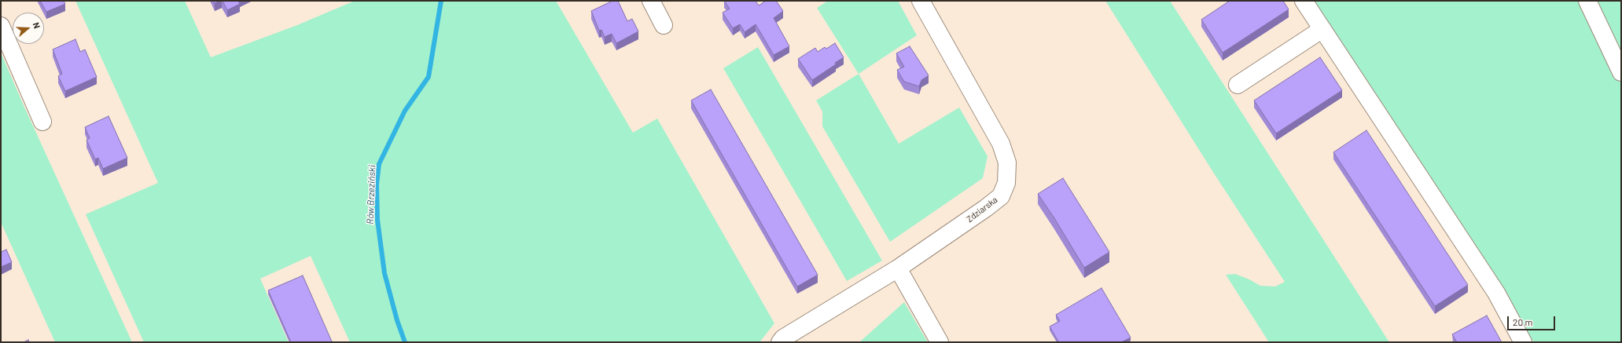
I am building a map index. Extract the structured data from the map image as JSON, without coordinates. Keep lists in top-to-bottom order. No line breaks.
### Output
{"streets":{"street":["Zdziarska"]},"water":["Rów Brzeziński"],"scale_bar":"20 m","north":"right"}
